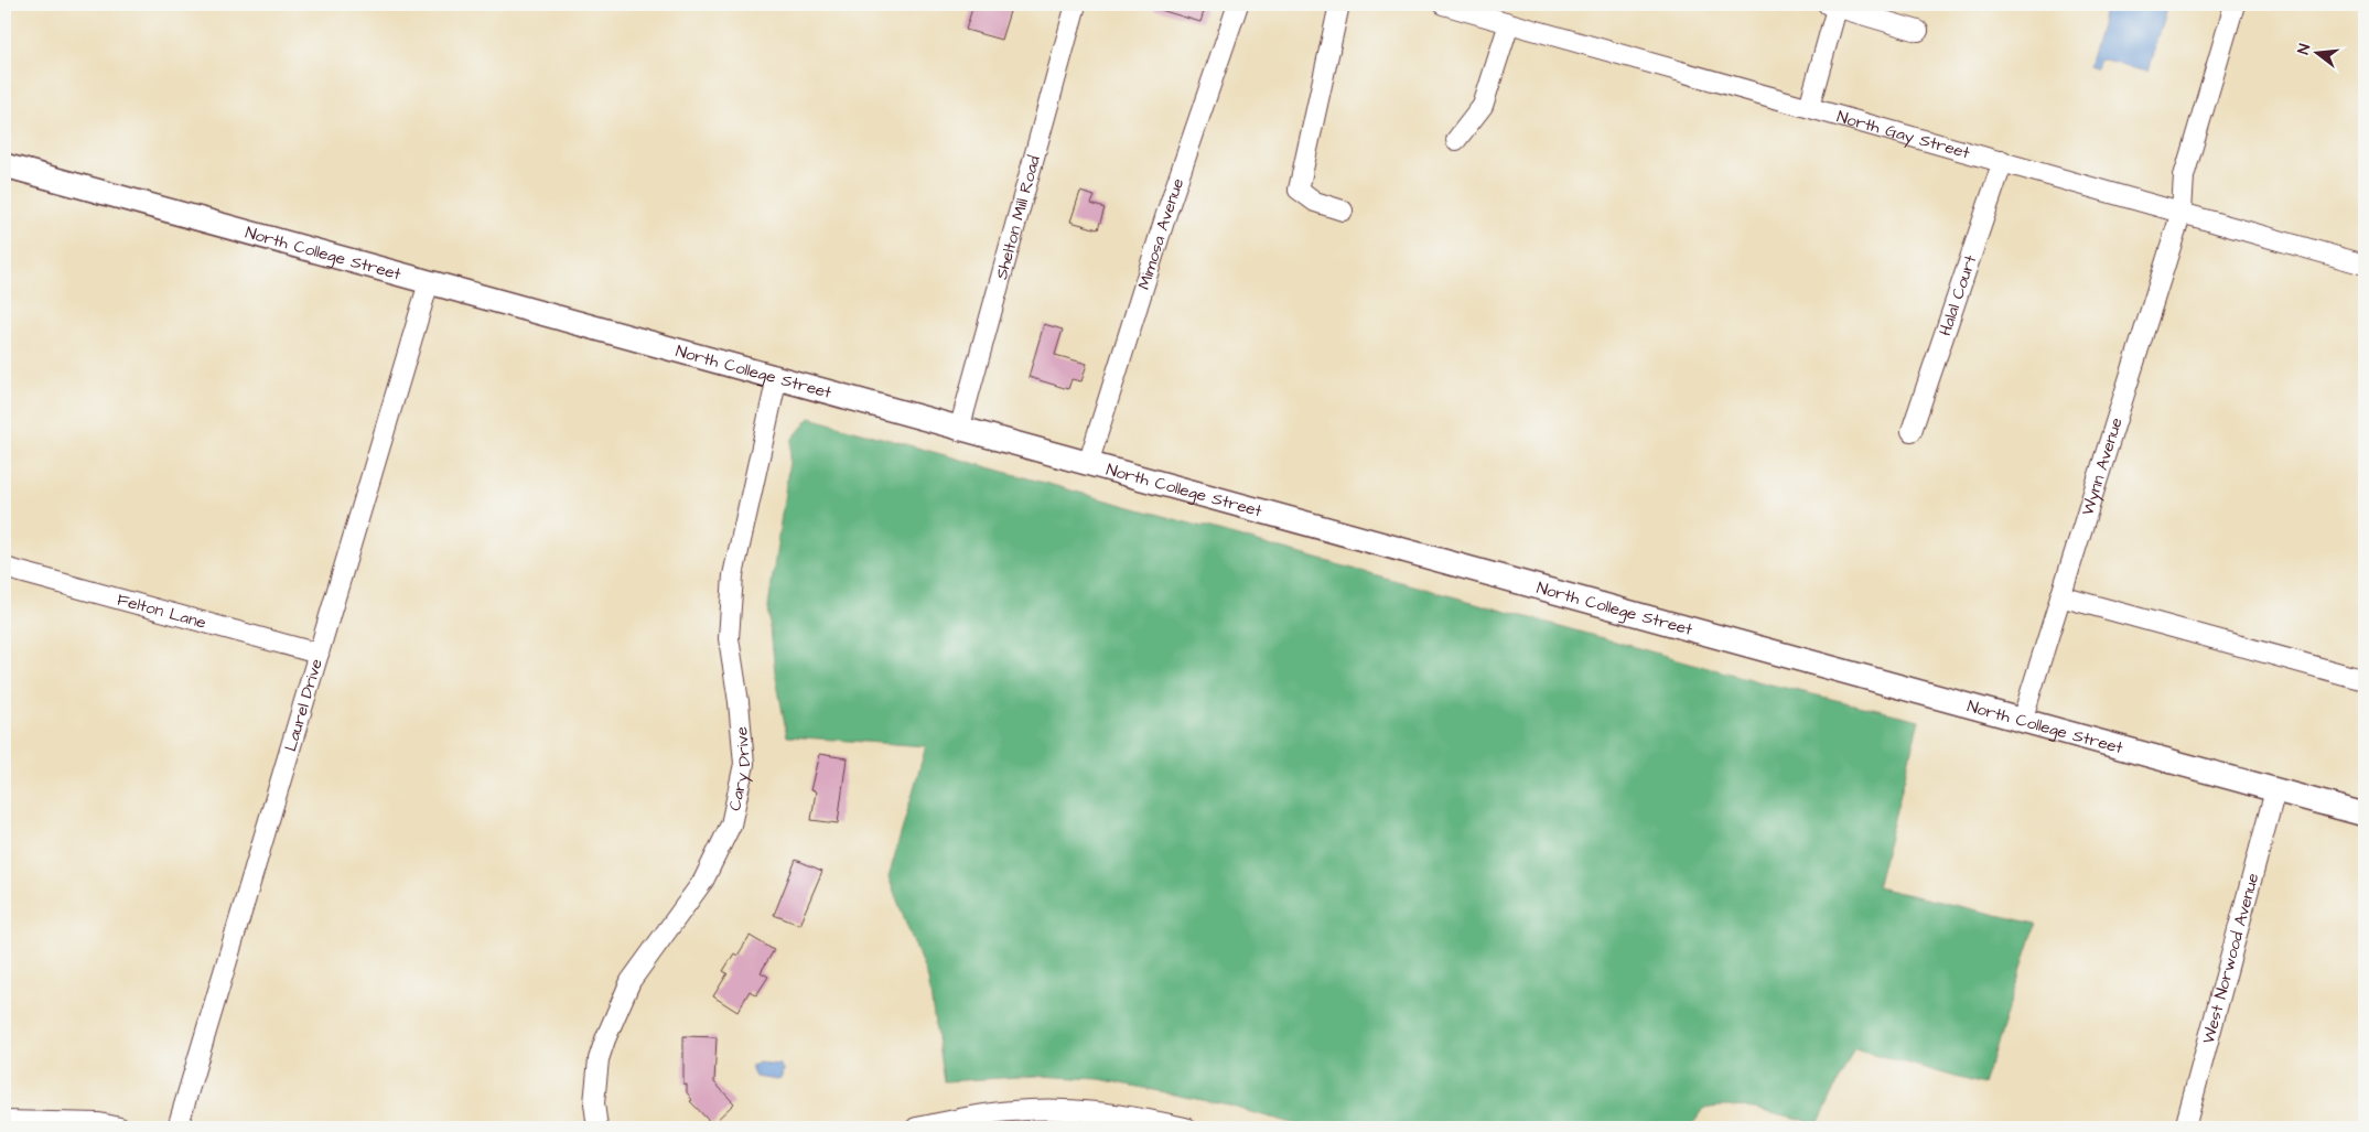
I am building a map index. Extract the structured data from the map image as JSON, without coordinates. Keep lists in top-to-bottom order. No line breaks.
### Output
{"streets":{"main road":["North College Street"],"street":["North Gay Street","Shelton Mill Road","Mimosa Avenue","Halal Court","Wynn Avenue","Felton Lane","Laurel Drive","Cary Drive","West Norwood Avenue"]},"crossings":[["North Gay Street","Halal Court"],["North Gay Street","Wynn Avenue"],["Shelton Mill Road","North College Street"],["Mimosa Avenue","North College Street"],["North College Street","Wynn Avenue"],["North College Street","Laurel Drive"],["North College Street","Cary Drive"],["North College Street","West Norwood Avenue"],["Felton Lane","Laurel Drive"]],"north":"left"}
